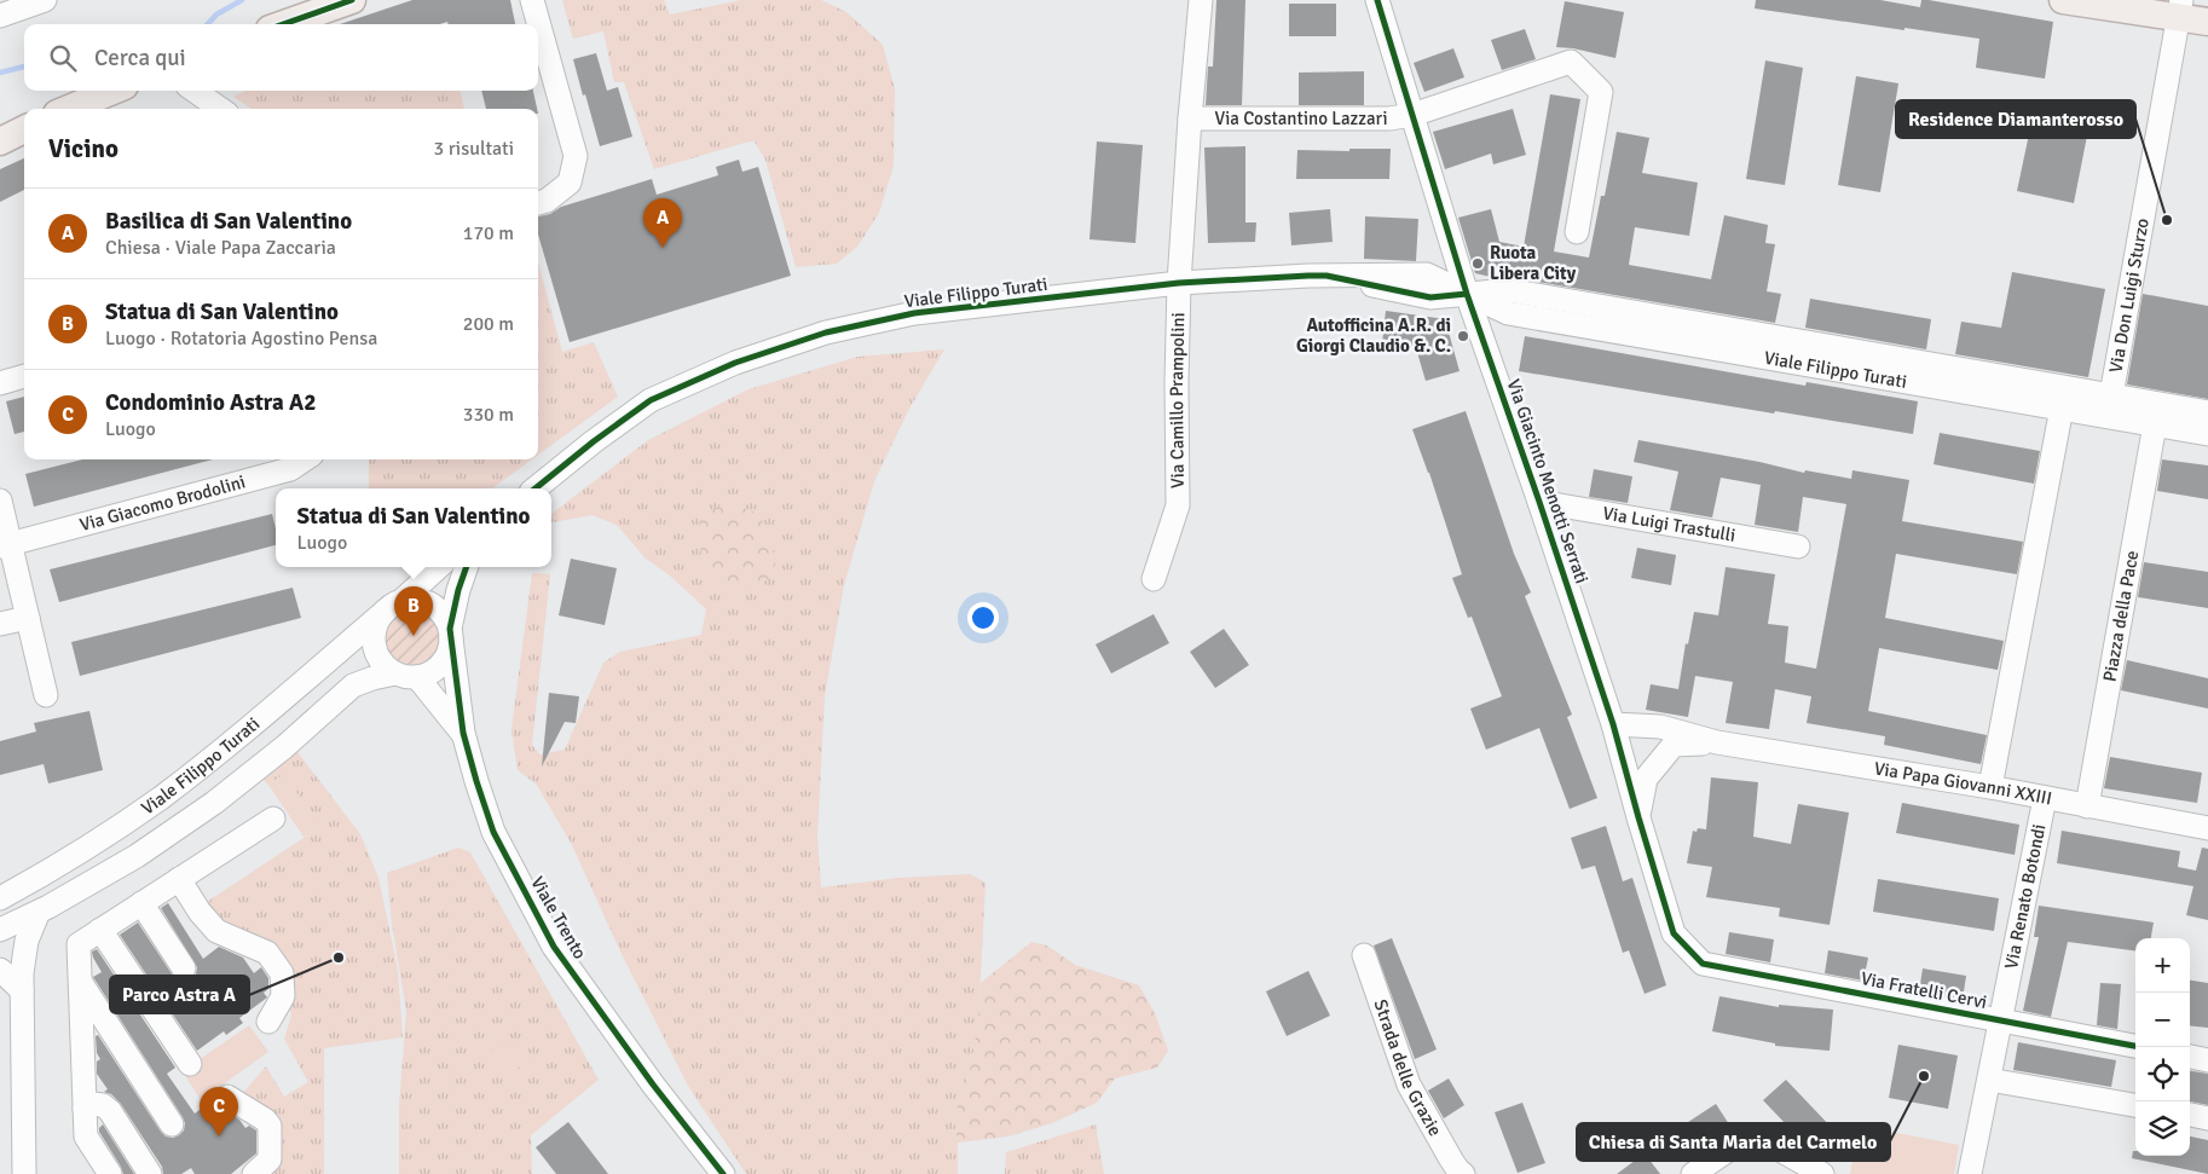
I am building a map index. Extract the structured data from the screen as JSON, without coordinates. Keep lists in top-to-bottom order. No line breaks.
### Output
{"streets":{"street":["Via Costantino Lazzari","Viale Filippo Turati","Via Don Luigi Sturzo","Via Camillo Prampolini","Via Giacinto Menotti Serrati","Via Giacomo Brodolini","Via Luigi Trastulli","Piazza della Pace","Via Papa Giovanni XXIII","Via Renato Botondi","Viale Trento","Via Fratelli Cervi","Strada delle Grazie"]},"crossings":[["Via Costantino Lazzari","Via Camillo Prampolini"],["Via Costantino Lazzari","Via Giacinto Menotti Serrati"],["Viale Filippo Turati","Via Don Luigi Sturzo"],["Viale Filippo Turati","Via Camillo Prampolini"],["Viale Filippo Turati","Via Giacinto Menotti Serrati"],["Viale Filippo Turati","Piazza della Pace"],["Viale Filippo Turati","Viale Trento"],["Via Giacinto Menotti Serrati","Via Luigi Trastulli"],["Via Giacinto Menotti Serrati","Via Papa Giovanni XXIII"],["Via Giacinto Menotti Serrati","Via Fratelli Cervi"],["Piazza della Pace","Via Papa Giovanni XXIII"],["Via Papa Giovanni XXIII","Via Renato Botondi"],["Via Renato Botondi","Via Fratelli Cervi"]],"places":["Residence Diamanterosso","Ruota Libera City","Autofficina A.R. di Giorgi Claudio &. C.","Parco Astra A","Chiesa di Santa Maria del Carmelo"],"page":{"search":"Cerca qui","heading":["Vicino","3 risultati"],"list":[{"mark":"A","name":"Basilica di San Valentino","note":"Chiesa · Viale Papa Zaccaria","value":"170 m"},{"mark":"B","name":"Statua di San Valentino","note":"Luogo · Rotatoria Agostino Pensa","value":"200 m"},{"mark":"C","name":"Condominio Astra A2","note":"Luogo","value":"330 m"}],"pins":["A","B","C"],"popup":["Statua di San Valentino","Luogo"],"map_buttons":["+","−"]}}
